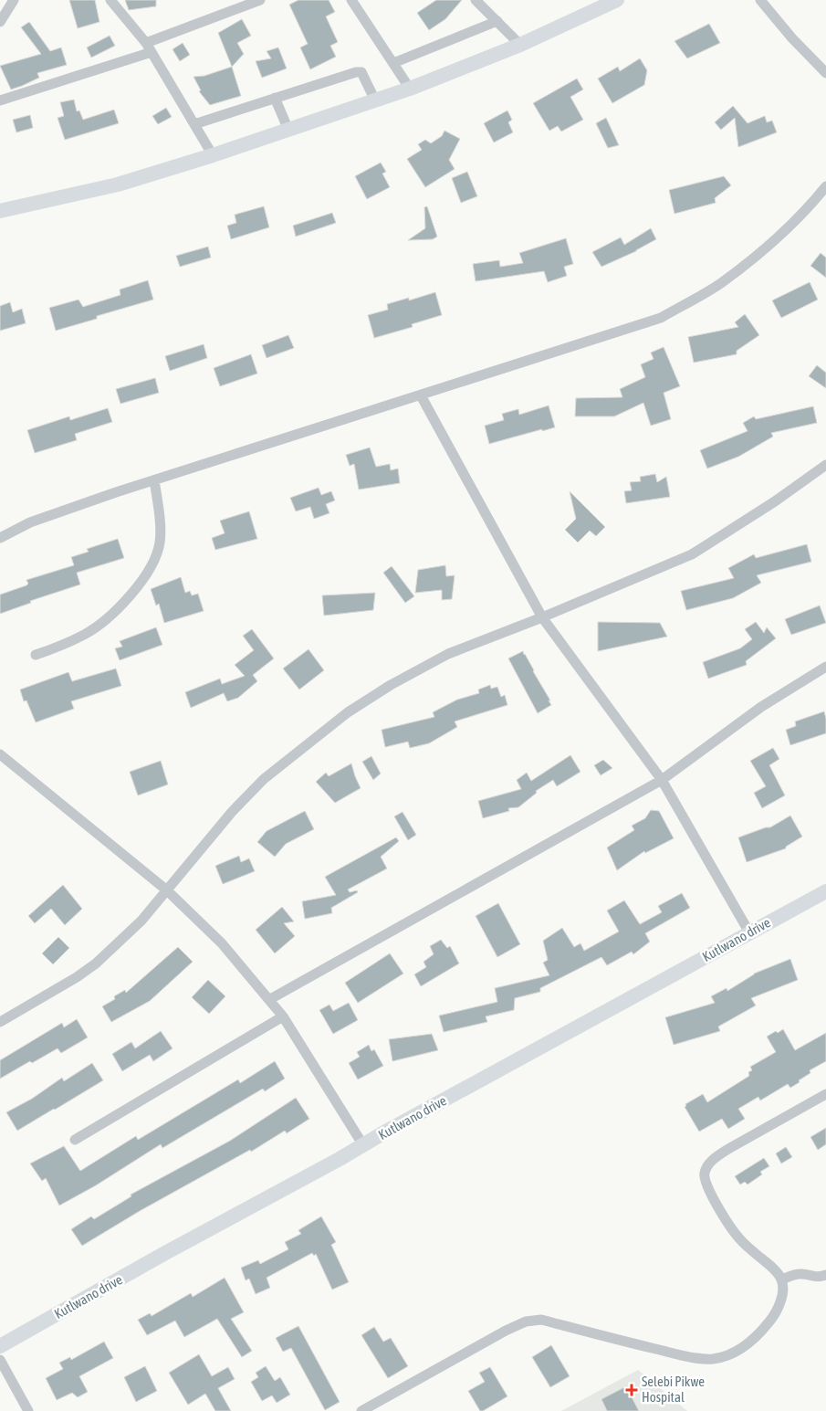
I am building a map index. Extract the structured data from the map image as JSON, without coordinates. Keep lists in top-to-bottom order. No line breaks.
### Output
{"streets":{"street":["Kutlwano drive"]},"places":{"health":["Selebi Pikwe Hospital"]}}
